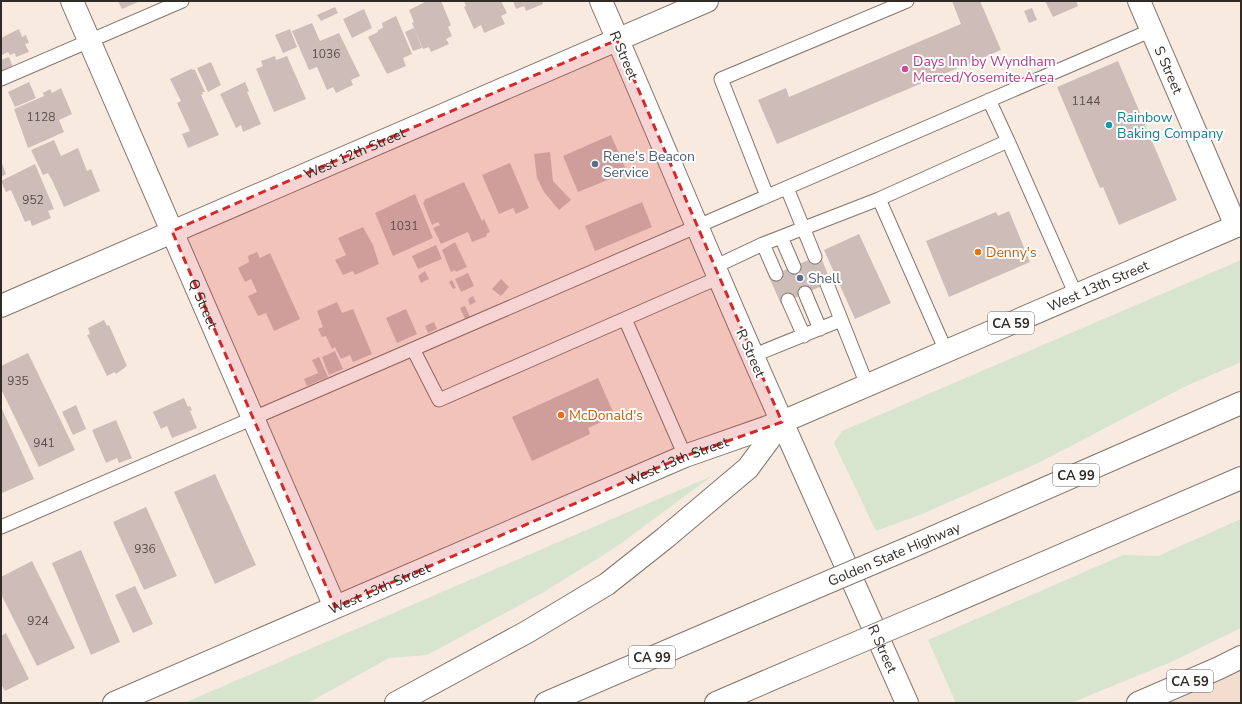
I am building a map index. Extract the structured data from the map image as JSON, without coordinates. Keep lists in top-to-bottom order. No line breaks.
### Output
{"streets":{"main road":["R Street","S Street","West 12th Street","West 13th Street","Q Street","CA 59","CA 99","Golden State Highway"]},"crossings":[["R Street","West 12th Street"],["R Street","West 13th Street"],["S Street","West 13th Street"],["West 12th Street","Q Street"],["West 13th Street","Q Street"]],"places":["Days Inn by Wyndham Merced/Yosemite Area","Rainbow Baking Company","Rene's Beacon Service","Denny's","Shell","McDonald's"],"house_numbers":["1036","1144","1128","952","1031","935","941","936","924"]}
